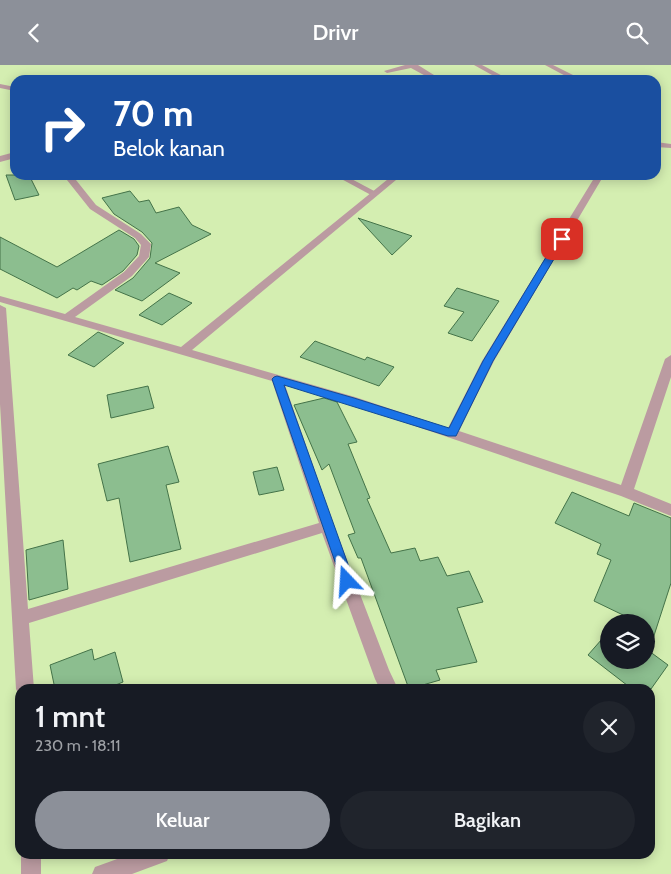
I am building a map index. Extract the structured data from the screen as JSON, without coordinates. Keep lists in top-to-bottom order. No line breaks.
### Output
{"page":{"header":"Drivr","turn":["70 m","Belok kanan"],"heading":["1 mnt","230 m · 18:11"],"buttons":["Keluar","Bagikan"]}}
